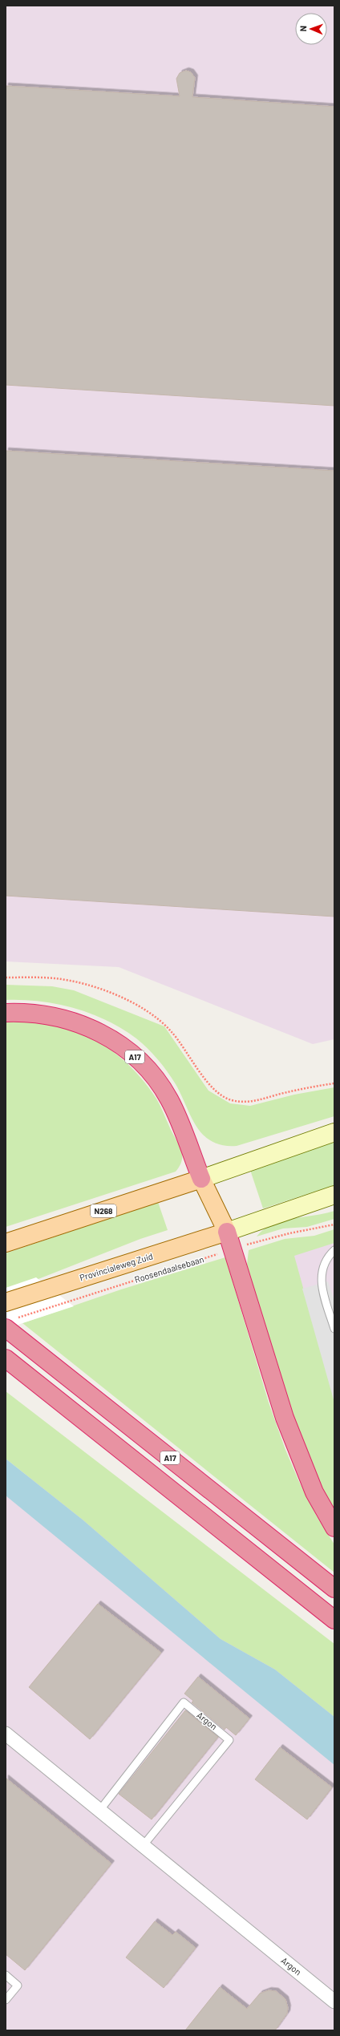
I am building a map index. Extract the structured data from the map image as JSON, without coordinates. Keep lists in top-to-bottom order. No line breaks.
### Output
{"streets":{"highway":["A17"],"main road":["N268","Provincialeweg Zuid"],"street":["Argon"],"path":["Roosendaalsebaan"]},"crossings":[["A17","N268"],["A17","Roosendaalsebaan"]],"north":"left"}
